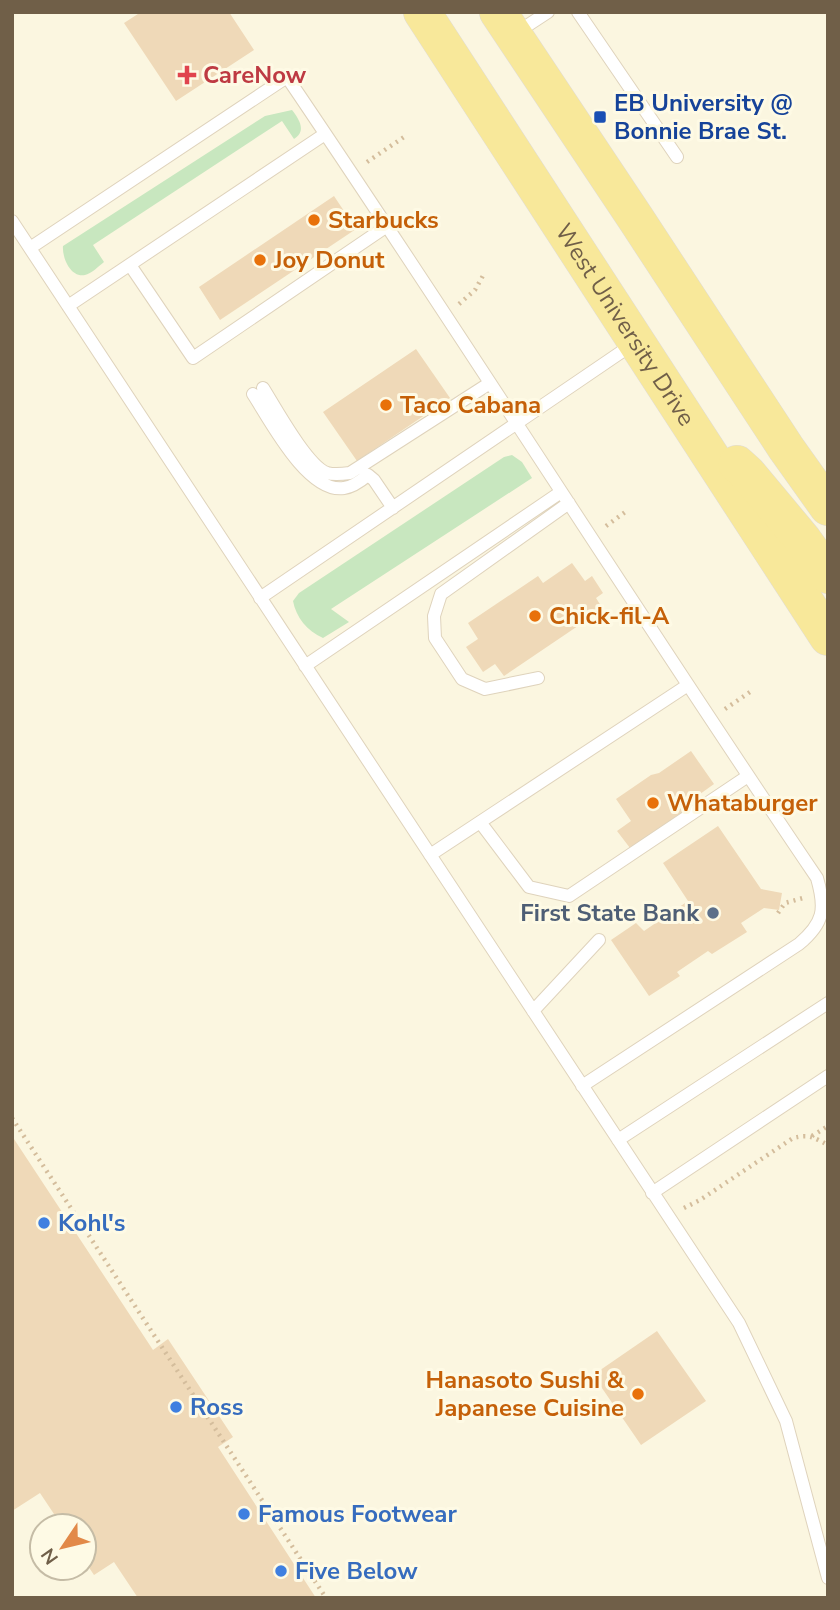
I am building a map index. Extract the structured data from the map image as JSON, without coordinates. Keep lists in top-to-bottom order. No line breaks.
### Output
{"streets":{"main road":["West University Drive"]},"places":{"health":["CareNow"],"transit":["EB University @ Bonnie Brae St."],"other":["Starbucks","Joy Donut","Taco Cabana","Chick-fil-A","Whataburger","First State Bank","Kohl's","Hanasoto Sushi & Japanese Cuisine","Ross","Famous Footwear","Five Below"]},"north":"bottom left"}
